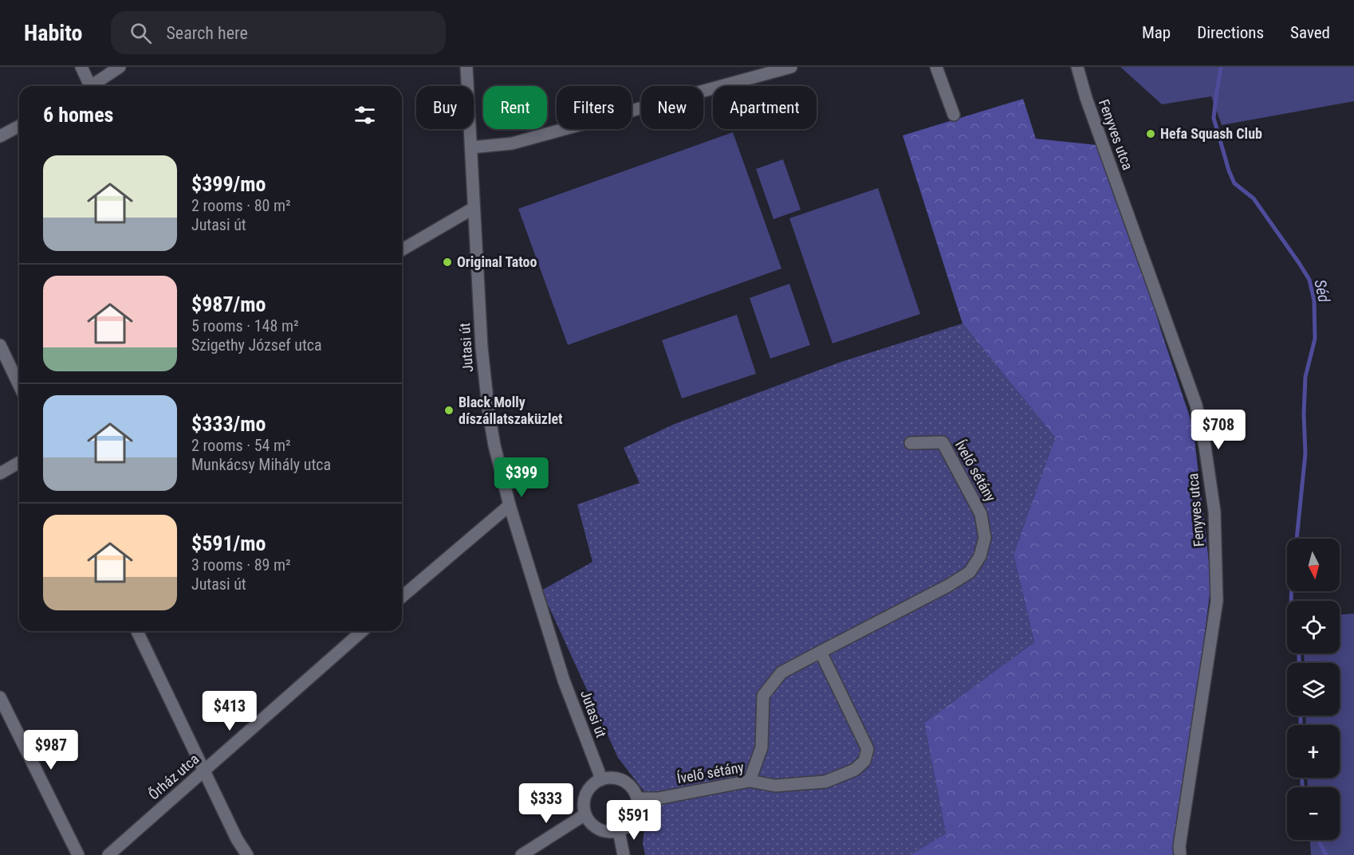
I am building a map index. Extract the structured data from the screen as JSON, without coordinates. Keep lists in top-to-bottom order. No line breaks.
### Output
{"streets":{"street":["Fenyves utca","Jutasi út","Ívelő sétány","Őrház utca"]},"crossings":[["Jutasi út","Ívelő sétány"]],"water":["Séd"],"places":["Hefa Squash Club","Original Tatoo","Black Molly díszállatszaküzlet"],"north":"bottom","page":{"header":"Habito","search":"Search here","nav":["Map","Directions","Saved"],"chip":["Buy","Rent","Filters","New","Apartment"],"heading":"6 homes","list":[{"name":"$399/mo","note":"2 rooms · 80 m² · Jutasi út"},{"name":"$987/mo","note":"5 rooms · 148 m² · Szigethy József utca"},{"name":"$333/mo","note":"2 rooms · 54 m² · Munkácsy Mihály utca"},{"name":"$591/mo","note":"3 rooms · 89 m² · Jutasi út"}],"price":["$708","$399","$413","$987","$333","$591"],"map_buttons":["+","−"]}}
